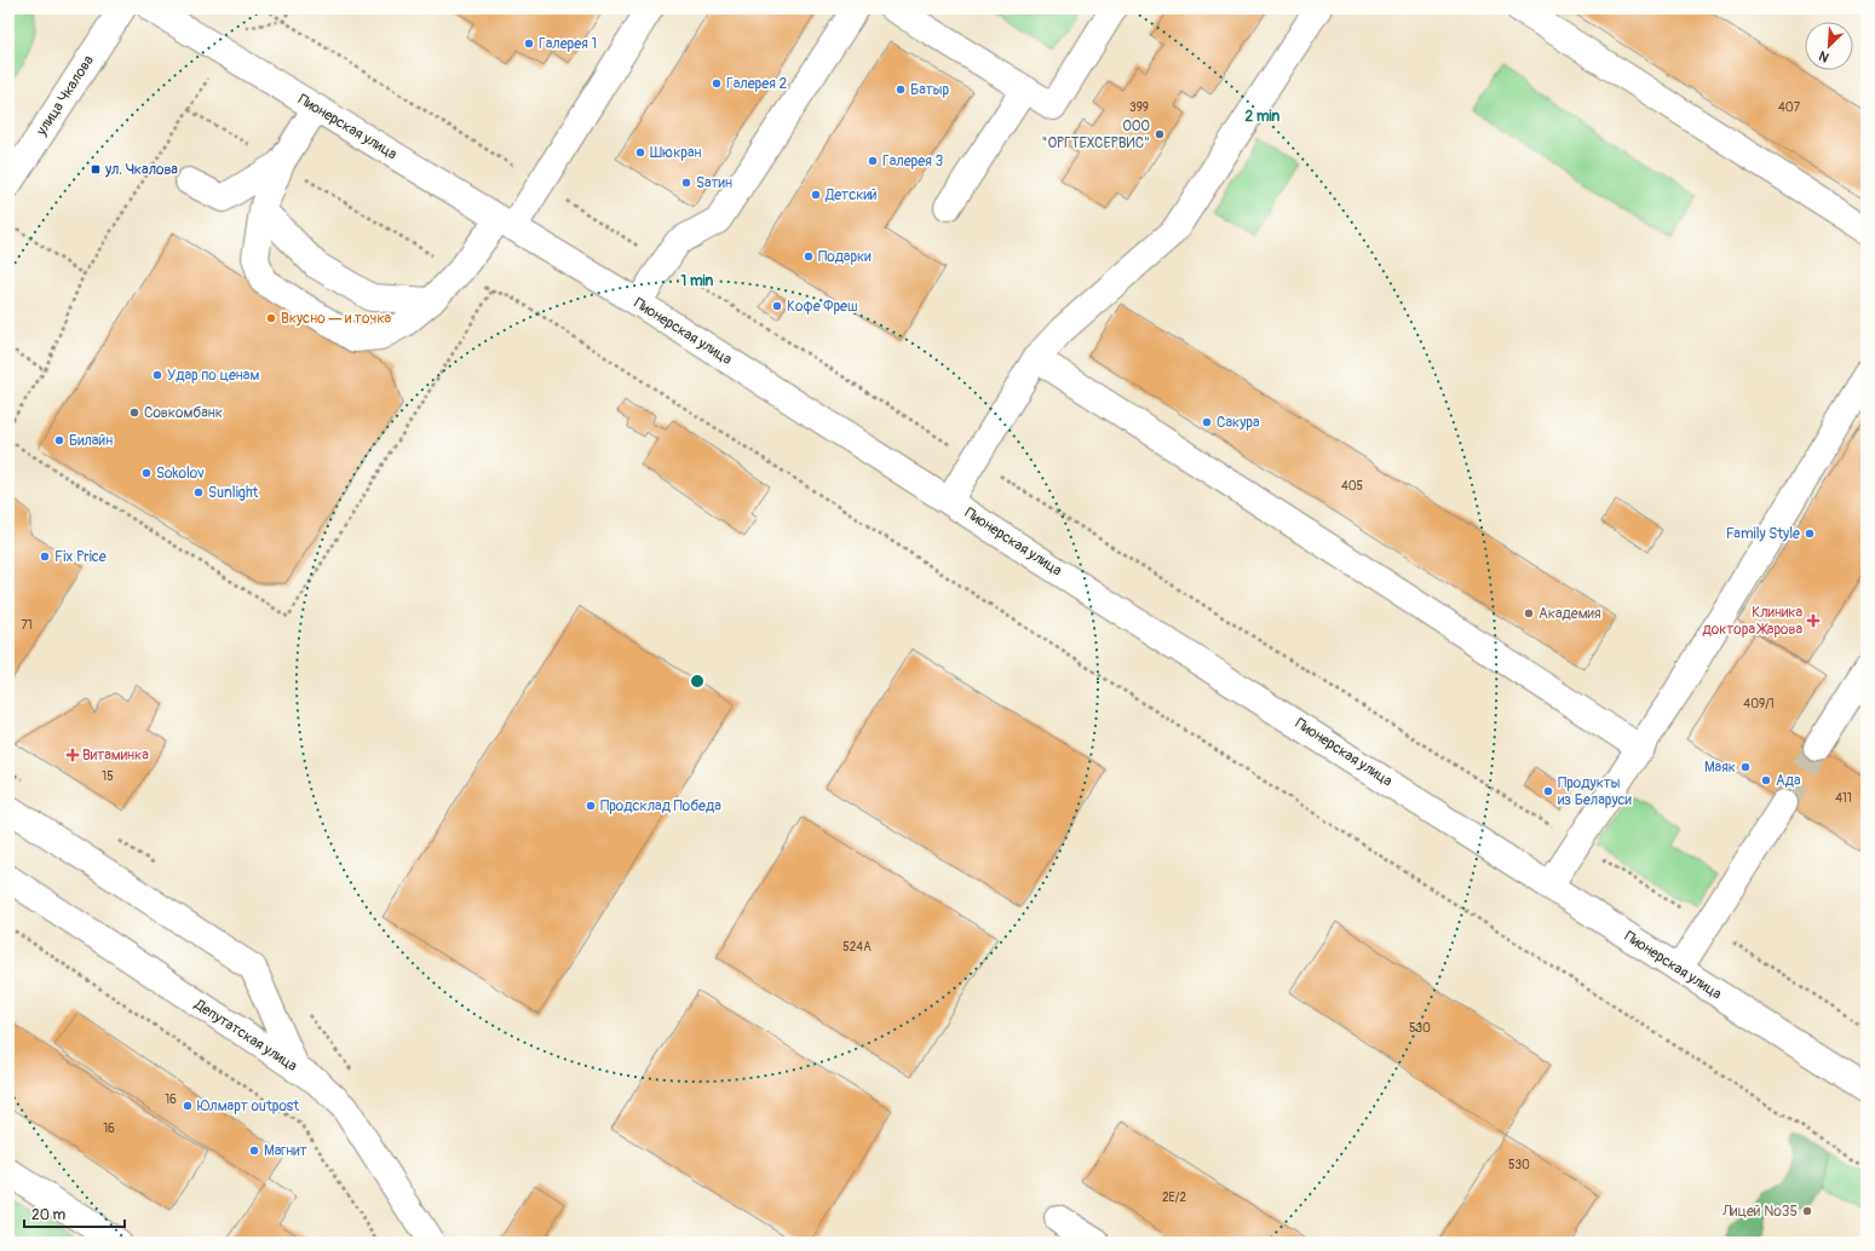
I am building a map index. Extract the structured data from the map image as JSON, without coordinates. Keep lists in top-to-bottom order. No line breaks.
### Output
{"streets":{"main road":["улица Чкалова","Пионерская улица","Депутатская улица"]},"places":{"other":["Галерея 1","Галерея 2","Батыр","ООО \"ОРГТЕХСЕРВИС\"","Шюкран","Галерея 3","Sатин","Детский","Подарки","Кофе Фреш","Вкусно — и точка","Удар по ценам","Совкомбанк","Сакура","Билайн","Sokolov","Sunlight","Family Style","Fix Price","Академия","Маяк","Ада","Продукты из Беларуси","Продсклад Победа","Юлмарт outpost","Магнит","Лицей №35"],"transit":["ул. Чкалова"],"health":["Клиника доктора Жарова","Витаминка"]},"house_numbers":["399","407","405","71","409/1","15","411","524А","530","16","16","530","2Е/2"],"scale_bar":"20 m","north":"bottom left","rings":["2 min","1 min"]}
